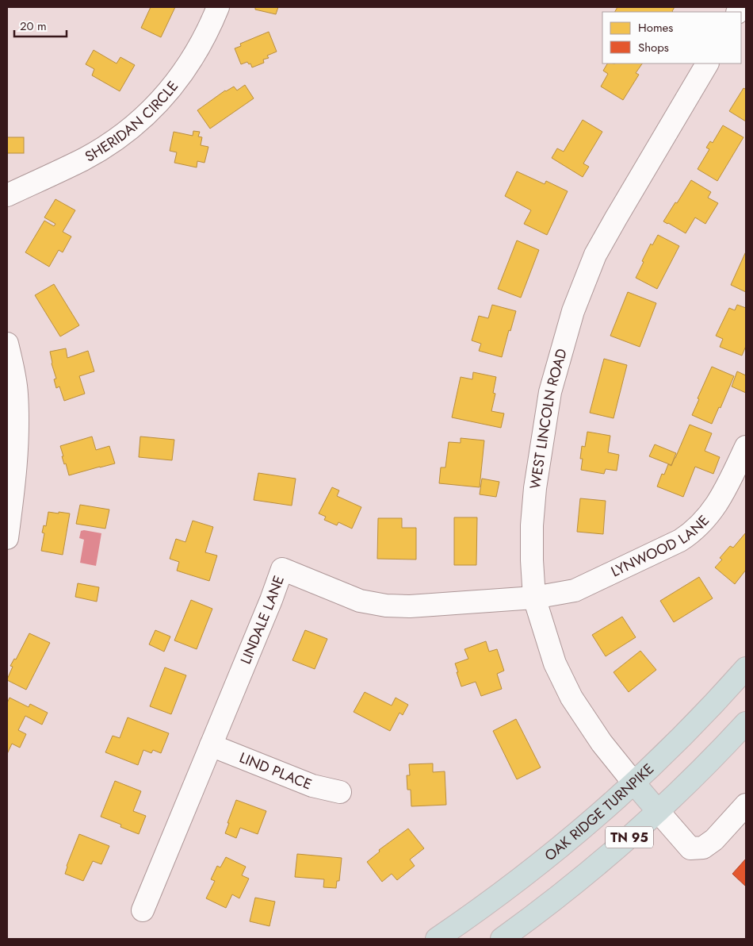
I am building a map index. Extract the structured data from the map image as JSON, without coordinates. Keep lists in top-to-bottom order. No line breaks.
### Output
{"streets":{"highway":["OAK RIDGE TURNPIKE","TN 95"],"street":["SHERIDAN CIRCLE","WEST LINCOLN ROAD","LYNWOOD LANE","LINDALE LANE","LIND PLACE"]},"crossings":[["WEST LINCOLN ROAD","LYNWOOD LANE"],["WEST LINCOLN ROAD","LINDALE LANE"],["WEST LINCOLN ROAD","OAK RIDGE TURNPIKE"],["LYNWOOD LANE","LINDALE LANE"],["LINDALE LANE","LIND PLACE"]],"legend":["Homes","Shops"],"scale_bar":"20 m"}
